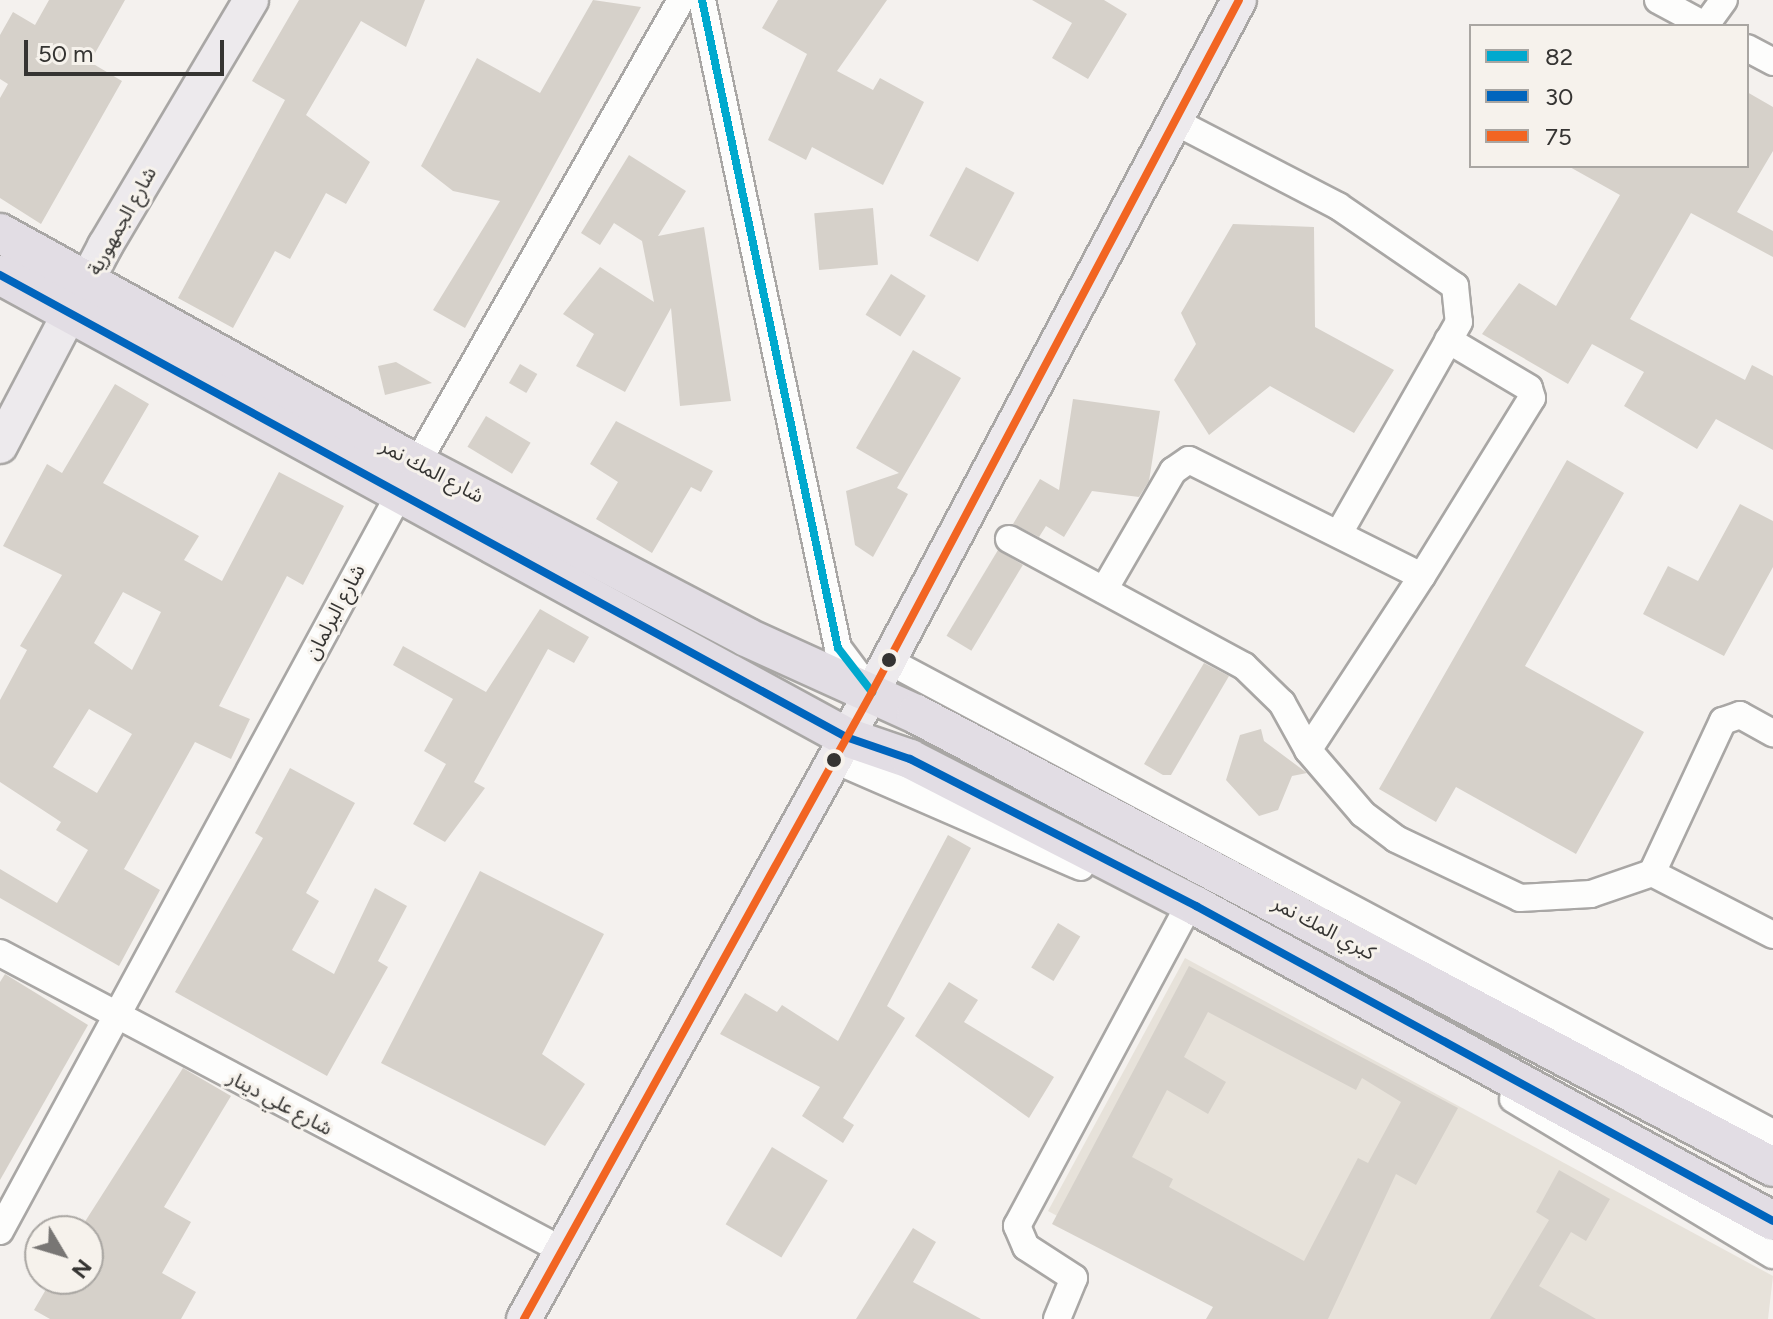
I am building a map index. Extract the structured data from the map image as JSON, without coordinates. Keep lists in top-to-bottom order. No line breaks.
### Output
{"streets":{"highway":["شارع المك نمر","كبري المك نمر"],"main road":["شارع الجمهورية"],"street":["شارع البرلمان","شارع علي دينار"]},"crossings":[["شارع الجمهورية","شارع المك نمر"],["شارع المك نمر","شارع البرلمان"],["شارع المك نمر","كبري المك نمر"],["شارع البرلمان","شارع علي دينار"]],"lines":["transit line 82","transit line 75","transit line 30"],"legend":["82","30","75"],"scale_bar":"50 m","north":"bottom right"}
